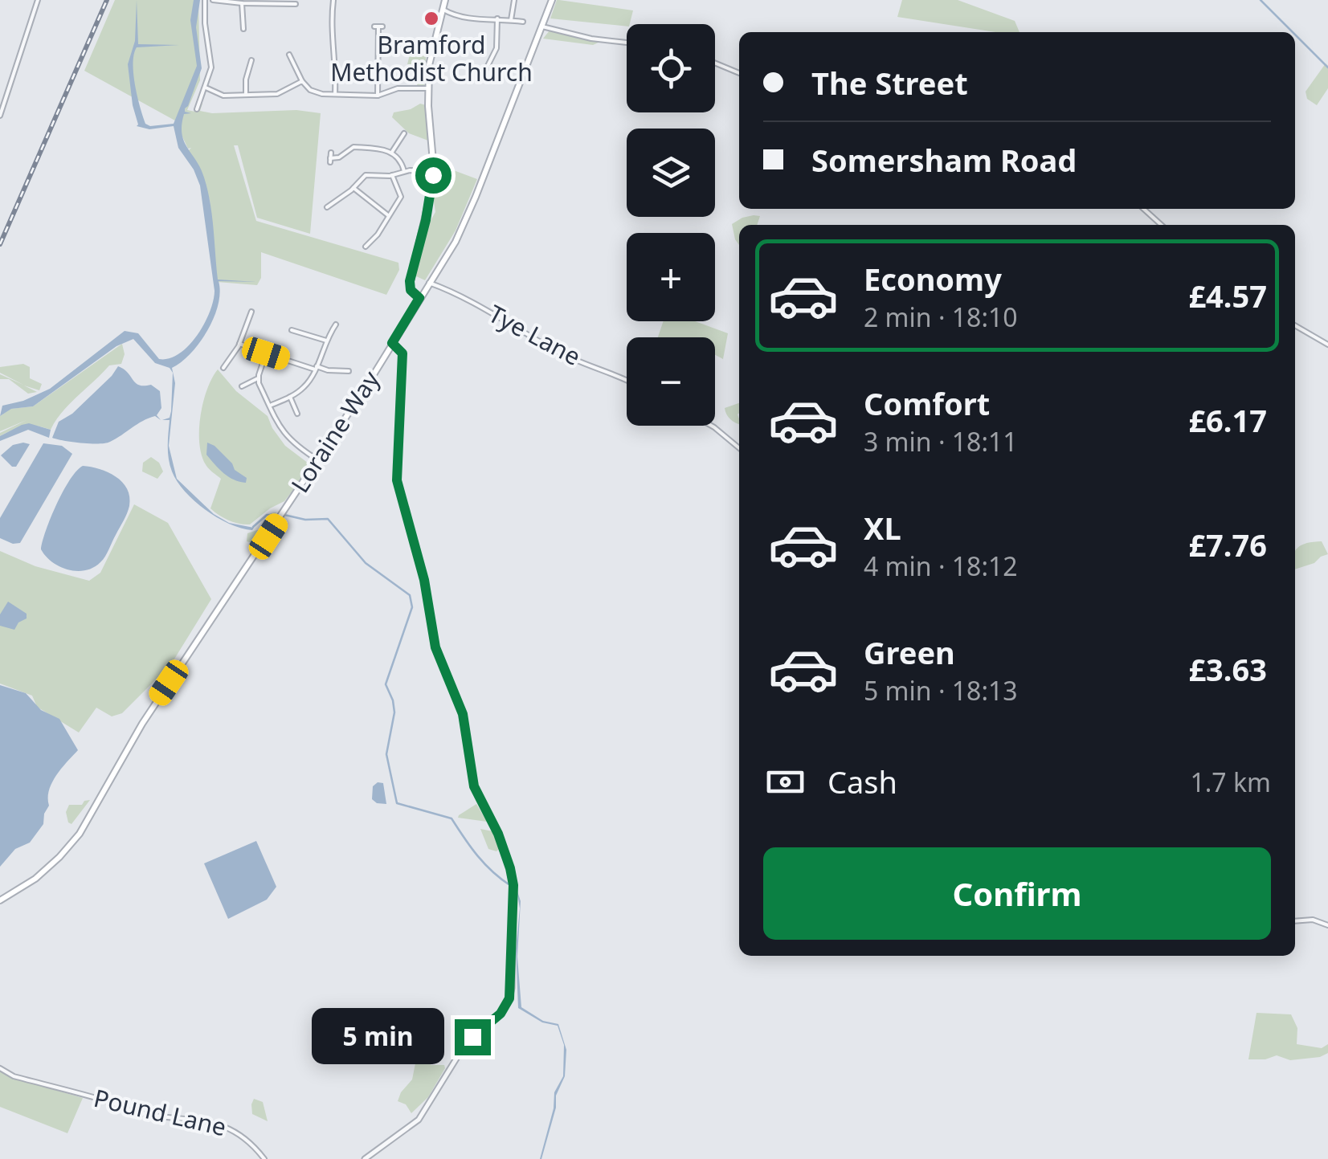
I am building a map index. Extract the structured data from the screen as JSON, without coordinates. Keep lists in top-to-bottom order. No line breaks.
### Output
{"streets":{"main road":["Loraine Way"],"street":["Tye Lane","Pound Lane"]},"crossings":[["Tye Lane","Loraine Way"]],"places":["Bramford Methodist Church"],"page":{"map_buttons":["+","−"],"banner":["The Street","Somersham Road"],"list":[{"name":"Economy","note":"2 min · 18:10","value":"£4.57"},{"name":"Comfort","note":"3 min · 18:11","value":"£6.17"},{"name":"XL","note":"4 min · 18:12","value":"£7.76"},{"name":"Green","note":"5 min · 18:13","value":"£3.63"}],"pay":["Cash","1.7 km"],"buttons":"Confirm","bubble":"5 min"}}
